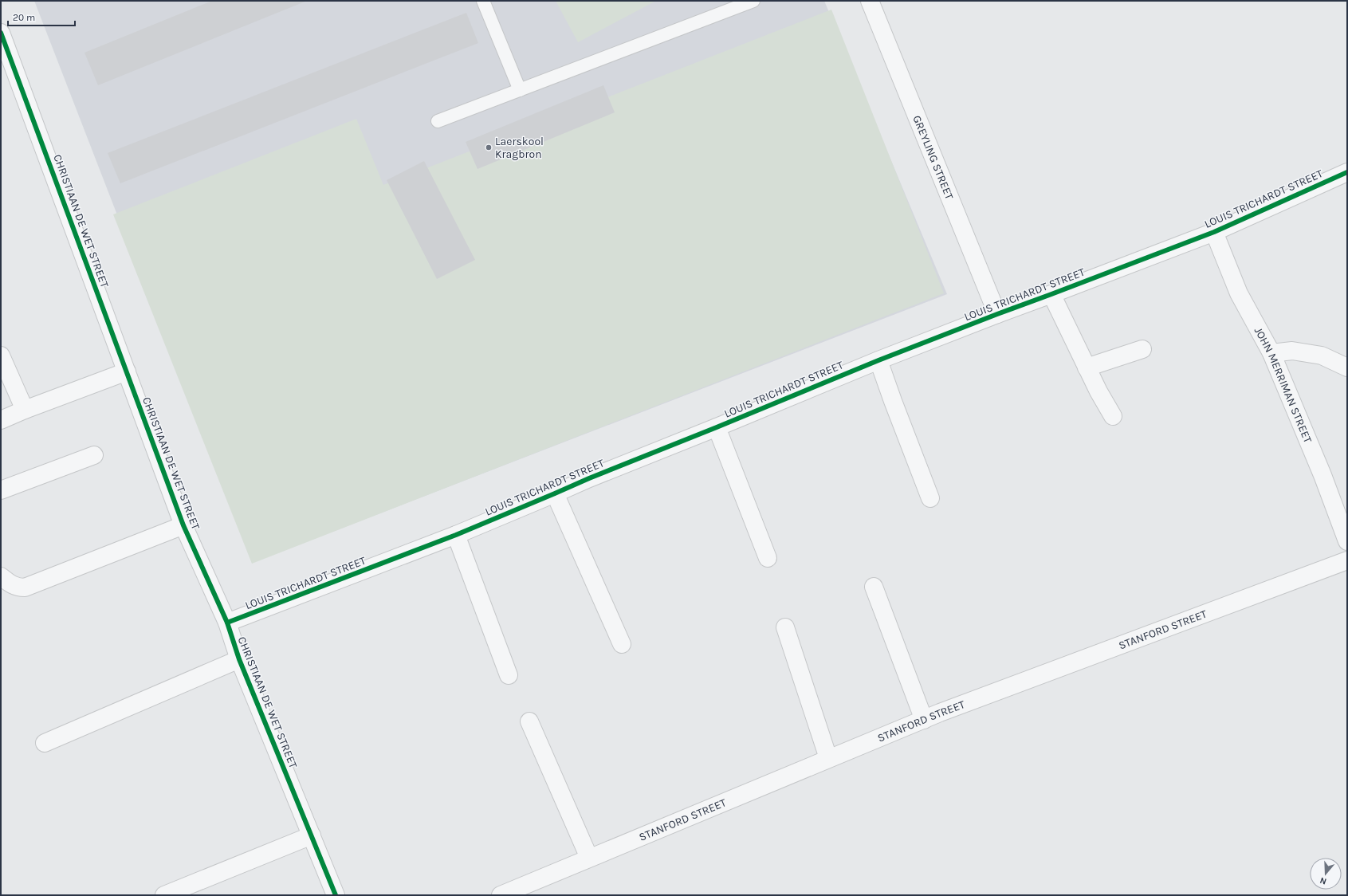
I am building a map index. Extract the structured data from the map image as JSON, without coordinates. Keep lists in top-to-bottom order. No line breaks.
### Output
{"streets":{"street":["GREYLING STREET","LOUIS TRICHARDT STREET","CHRISTIAAN DE WET STREET","JOHN MERRIMAN STREET","STANFORD STREET"]},"crossings":[["GREYLING STREET","LOUIS TRICHARDT STREET"],["LOUIS TRICHARDT STREET","CHRISTIAAN DE WET STREET"],["LOUIS TRICHARDT STREET","JOHN MERRIMAN STREET"]],"places":["Laerskool Kragbron"],"scale_bar":"20 m","north":"bottom"}
